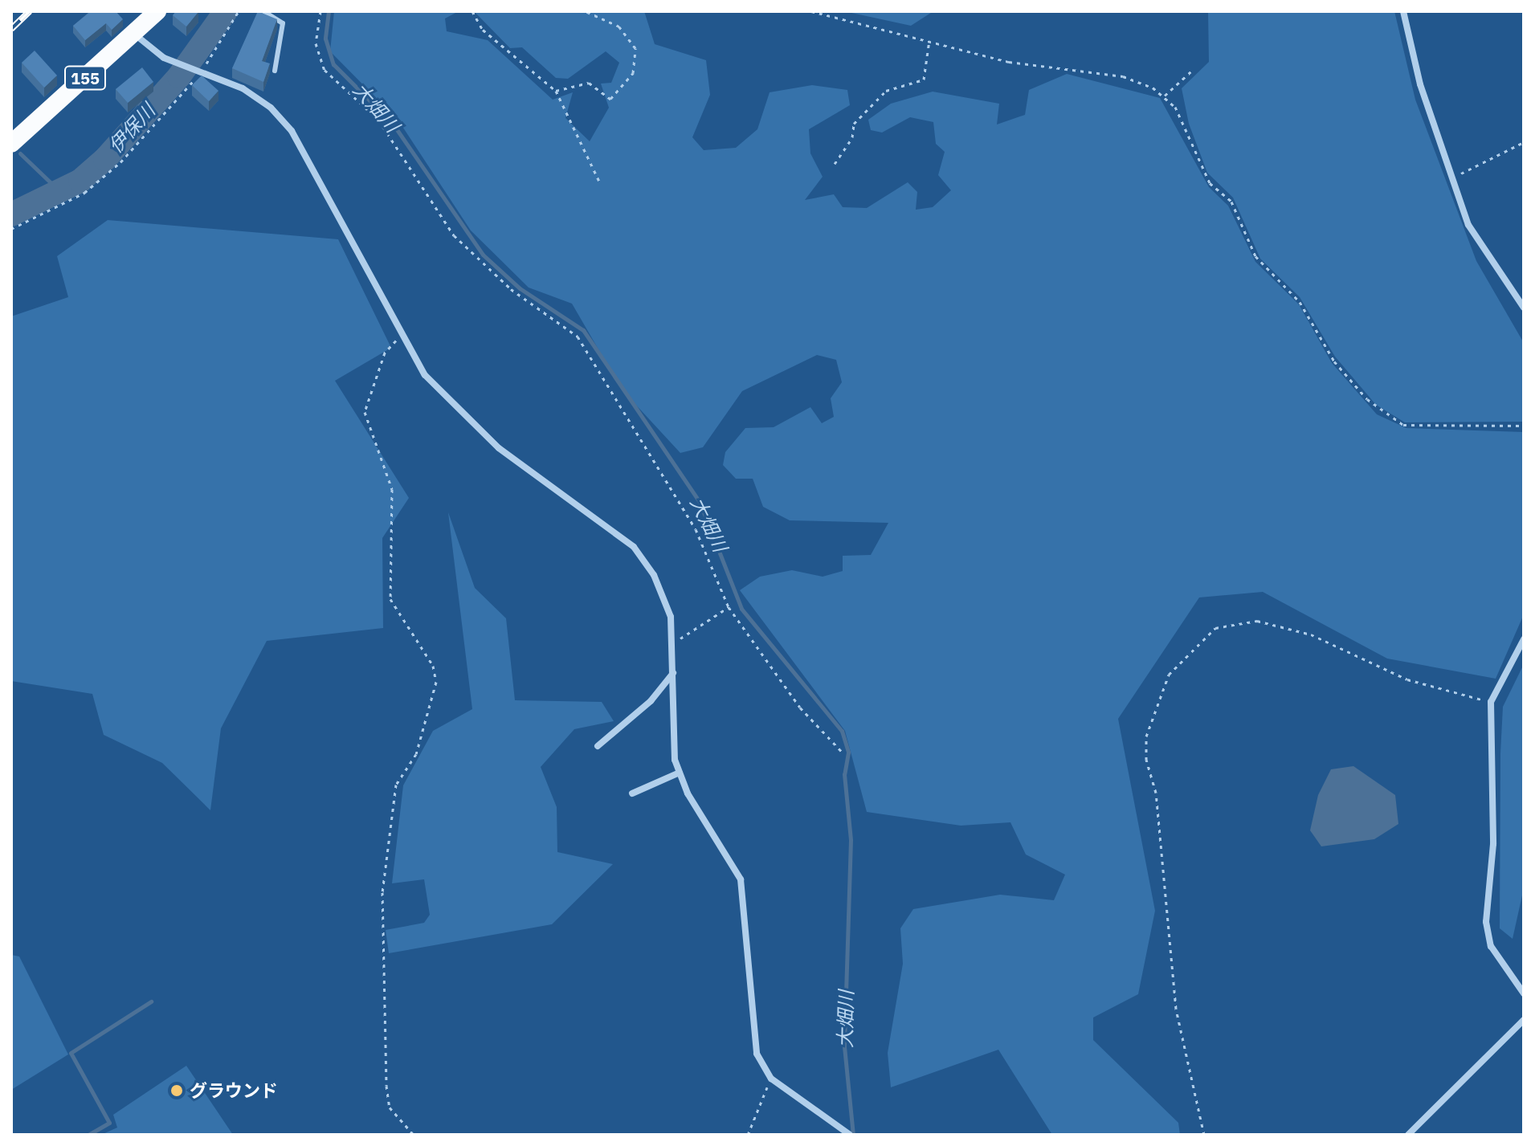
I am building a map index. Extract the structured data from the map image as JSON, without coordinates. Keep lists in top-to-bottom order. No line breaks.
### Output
{"streets":{"highway":["155"]},"water":["大畑川","伊保川"],"places":["グラウンド"]}
